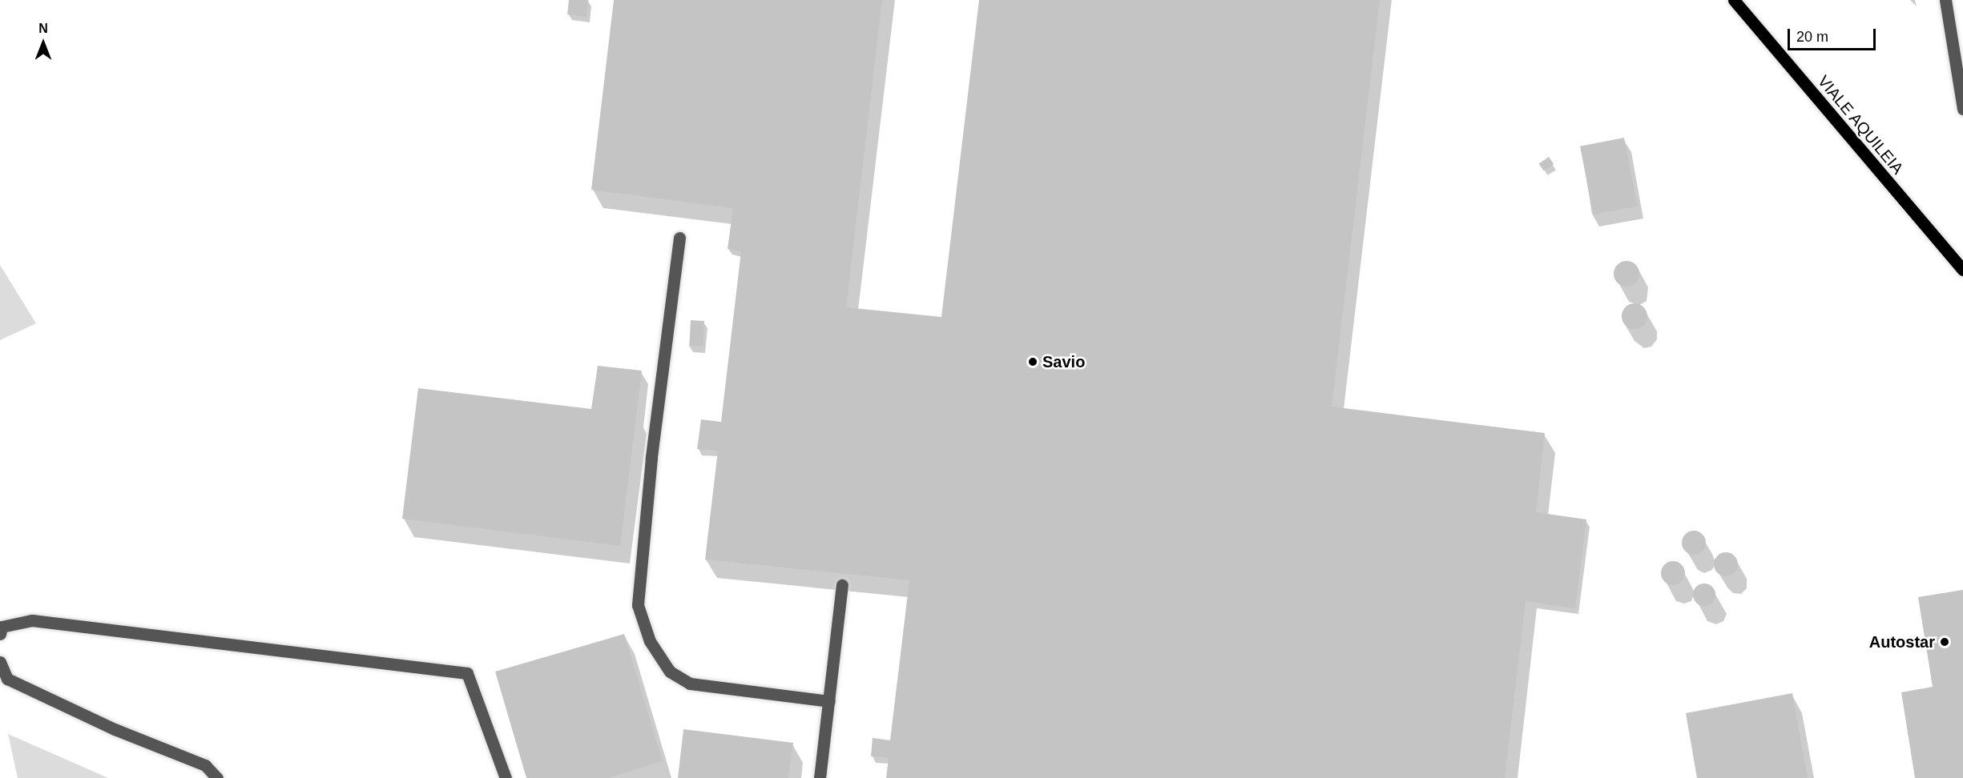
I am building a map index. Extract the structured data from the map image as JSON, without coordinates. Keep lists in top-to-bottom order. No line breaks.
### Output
{"streets":{"main road":["VIALE AQUILEIA"]},"places":["Savio","Autostar"],"scale_bar":"20 m","north":"top"}
